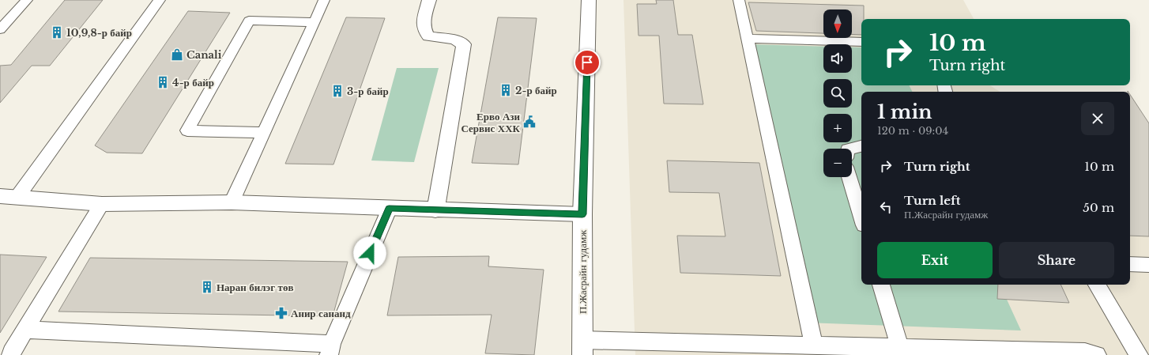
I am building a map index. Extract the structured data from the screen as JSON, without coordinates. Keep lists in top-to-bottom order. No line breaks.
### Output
{"streets":{"street":["П.Жасрайн гудамж"]},"places":{"building":["10,9,8-р байр","4-р байр","2-р байр","3-р байр","Наран билэг төв"],"shop":["Canali"],"public building":["Ерво Ази Сервис ХХК"],"pharmacy":["Анир сананд"]},"north":"bottom","page":{"map_buttons":["+","−"],"turn":["10 m","Turn right"],"heading":["1 min","120 m · 09:04"],"list":[{"name":"Turn right","value":"10 m"},{"name":"Turn left","note":"П.Жасрайн гудамж","value":"50 m"}],"buttons":["Exit","Share"]}}
